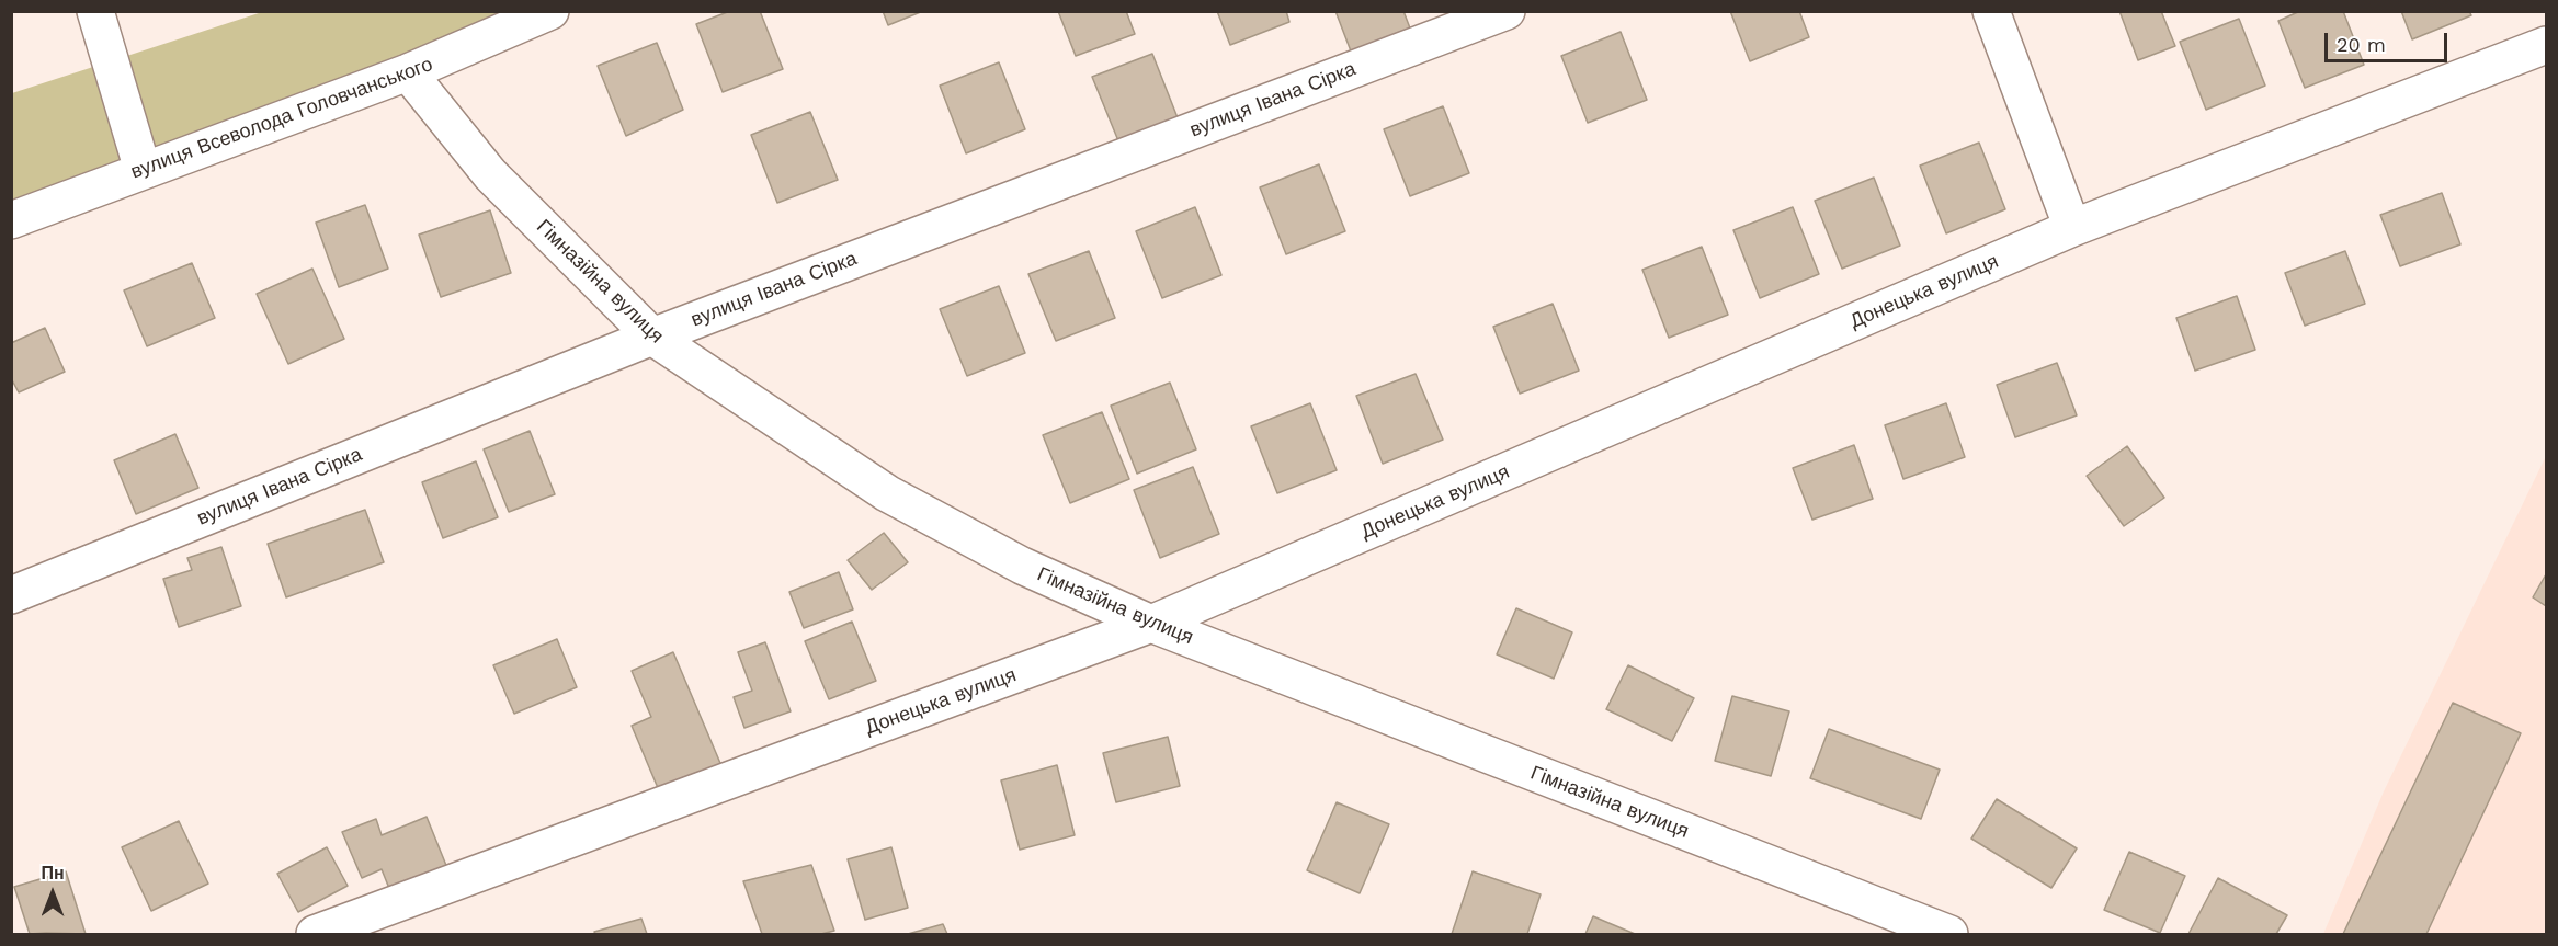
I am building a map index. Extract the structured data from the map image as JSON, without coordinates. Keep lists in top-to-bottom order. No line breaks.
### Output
{"streets":{"street":["вулиця Івана Сірка","вулиця Всеволода Головчанського","Гімназійна вулиця","Донецька вулиця"]},"crossings":[["вулиця Івана Сірка","Гімназійна вулиця"],["вулиця Всеволода Головчанського","Гімназійна вулиця"],["Гімназійна вулиця","Донецька вулиця"]],"scale_bar":"20 m","north":"top"}
